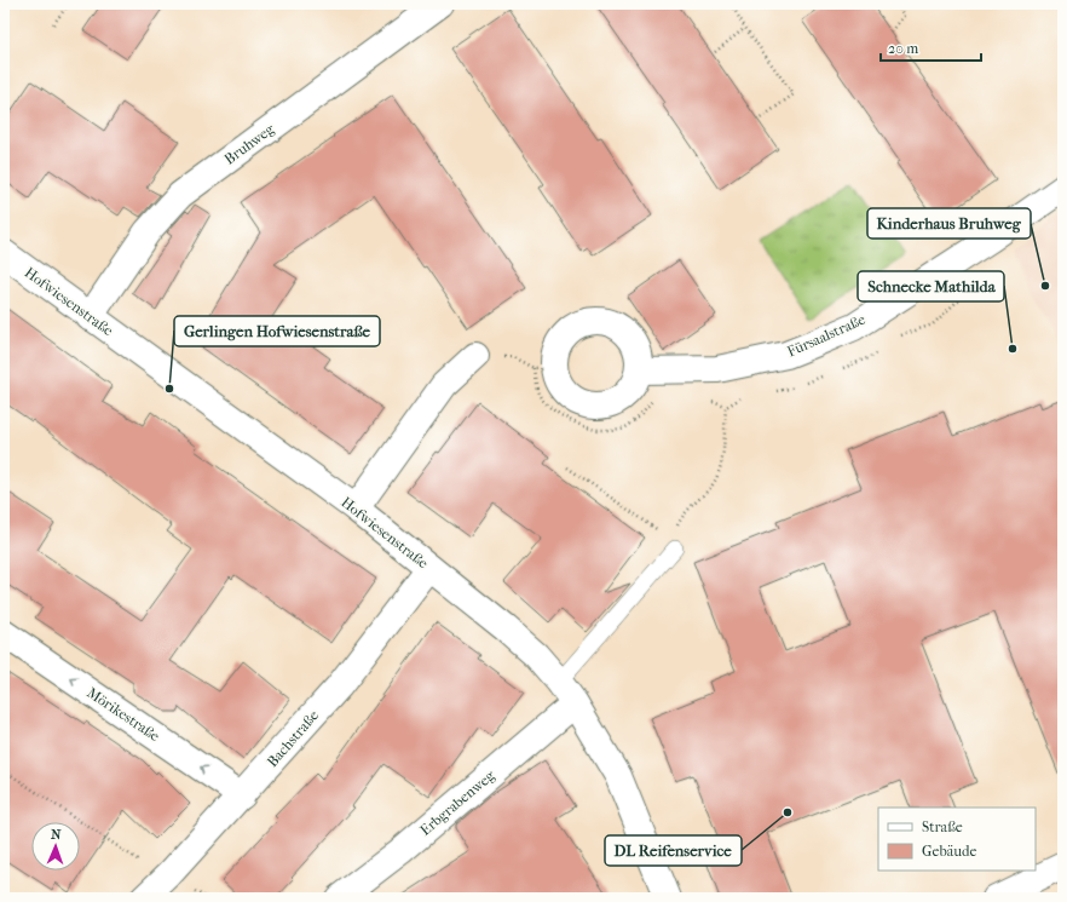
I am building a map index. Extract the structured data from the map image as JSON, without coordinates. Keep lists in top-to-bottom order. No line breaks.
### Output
{"streets":{"street":["Bruhweg","Hofwiesenstraße","Fürsaalstraße","Mörikestraße","Bachstraße","Erbgrabenweg"]},"crossings":[["Bruhweg","Hofwiesenstraße"],["Hofwiesenstraße","Bachstraße"],["Hofwiesenstraße","Erbgrabenweg"],["Mörikestraße","Bachstraße"]],"one_way":["Mörikestraße"],"places":["Kinderhaus Bruhweg","Schnecke Mathilda","Gerlingen Hofwiesenstraße","DL Reifenservice"],"legend":["Straße","Gebäude"],"scale_bar":"20 m","north":"top"}
